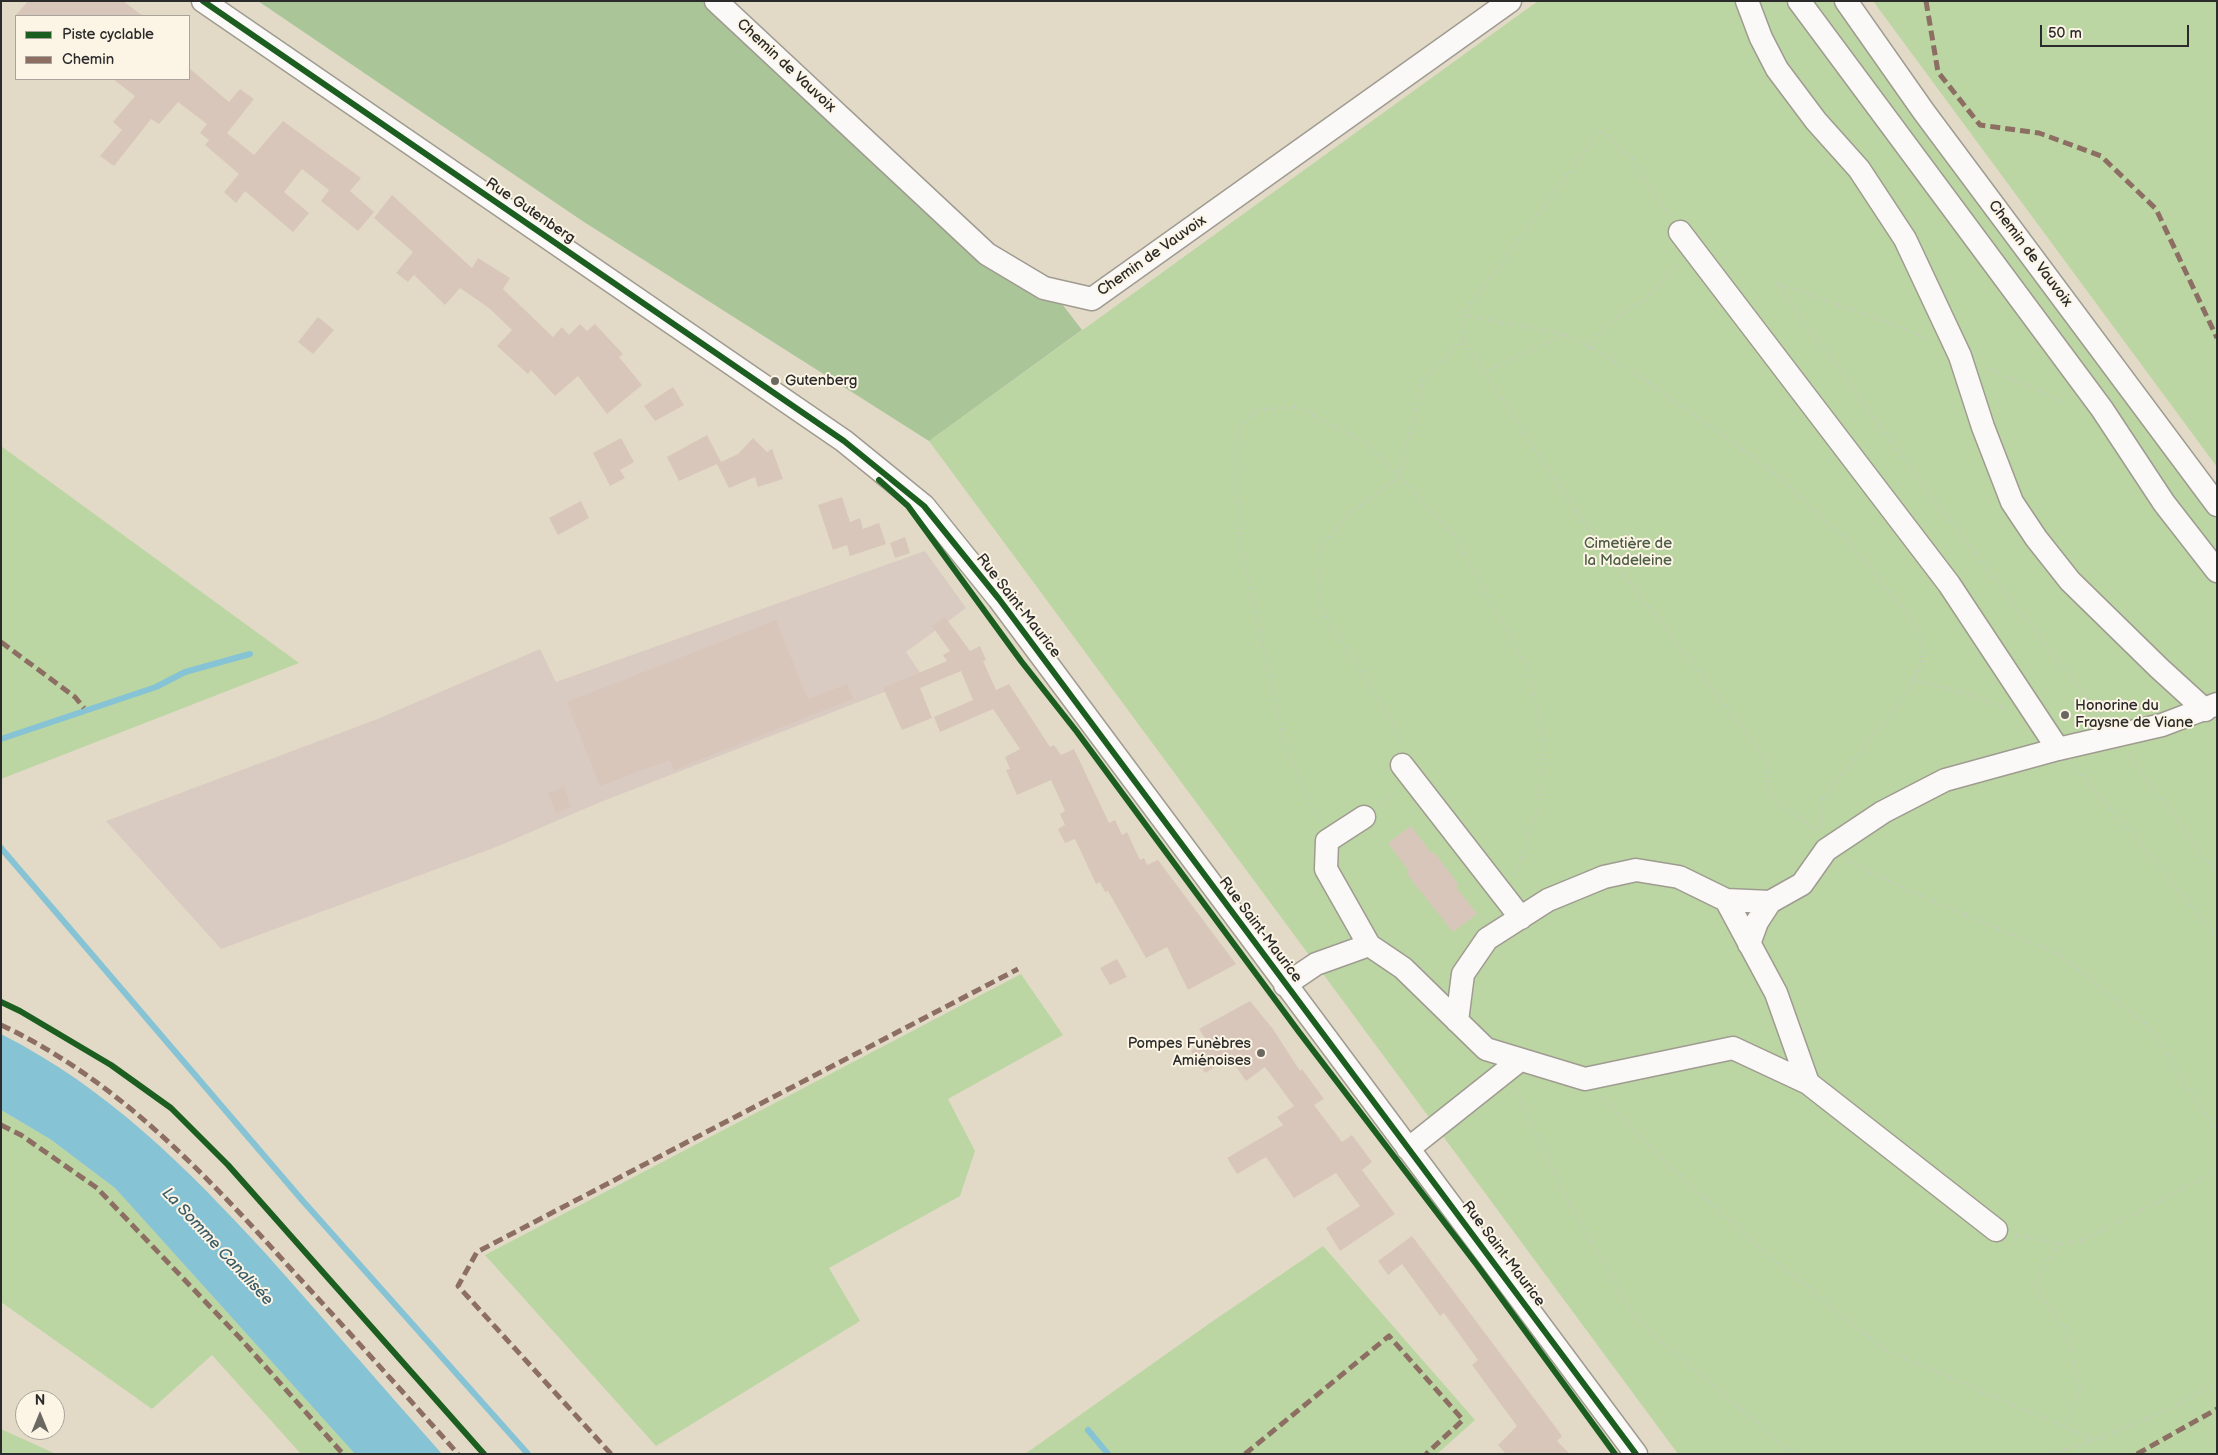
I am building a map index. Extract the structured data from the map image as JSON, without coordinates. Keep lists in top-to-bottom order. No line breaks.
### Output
{"streets":{"street":["Chemin de Vauvoix","Rue Gutenberg","Rue Saint-Maurice"]},"crossings":[["Rue Gutenberg","Rue Saint-Maurice"]],"water":["La Somme Canalisée"],"parks":["Cimetière de la Madeleine"],"places":["Gutenberg","Honorine du Fraysne de Viane","Pompes Funèbres Amiénoises"],"legend":["Piste cyclable","Chemin"],"scale_bar":"50 m","north":"top"}
